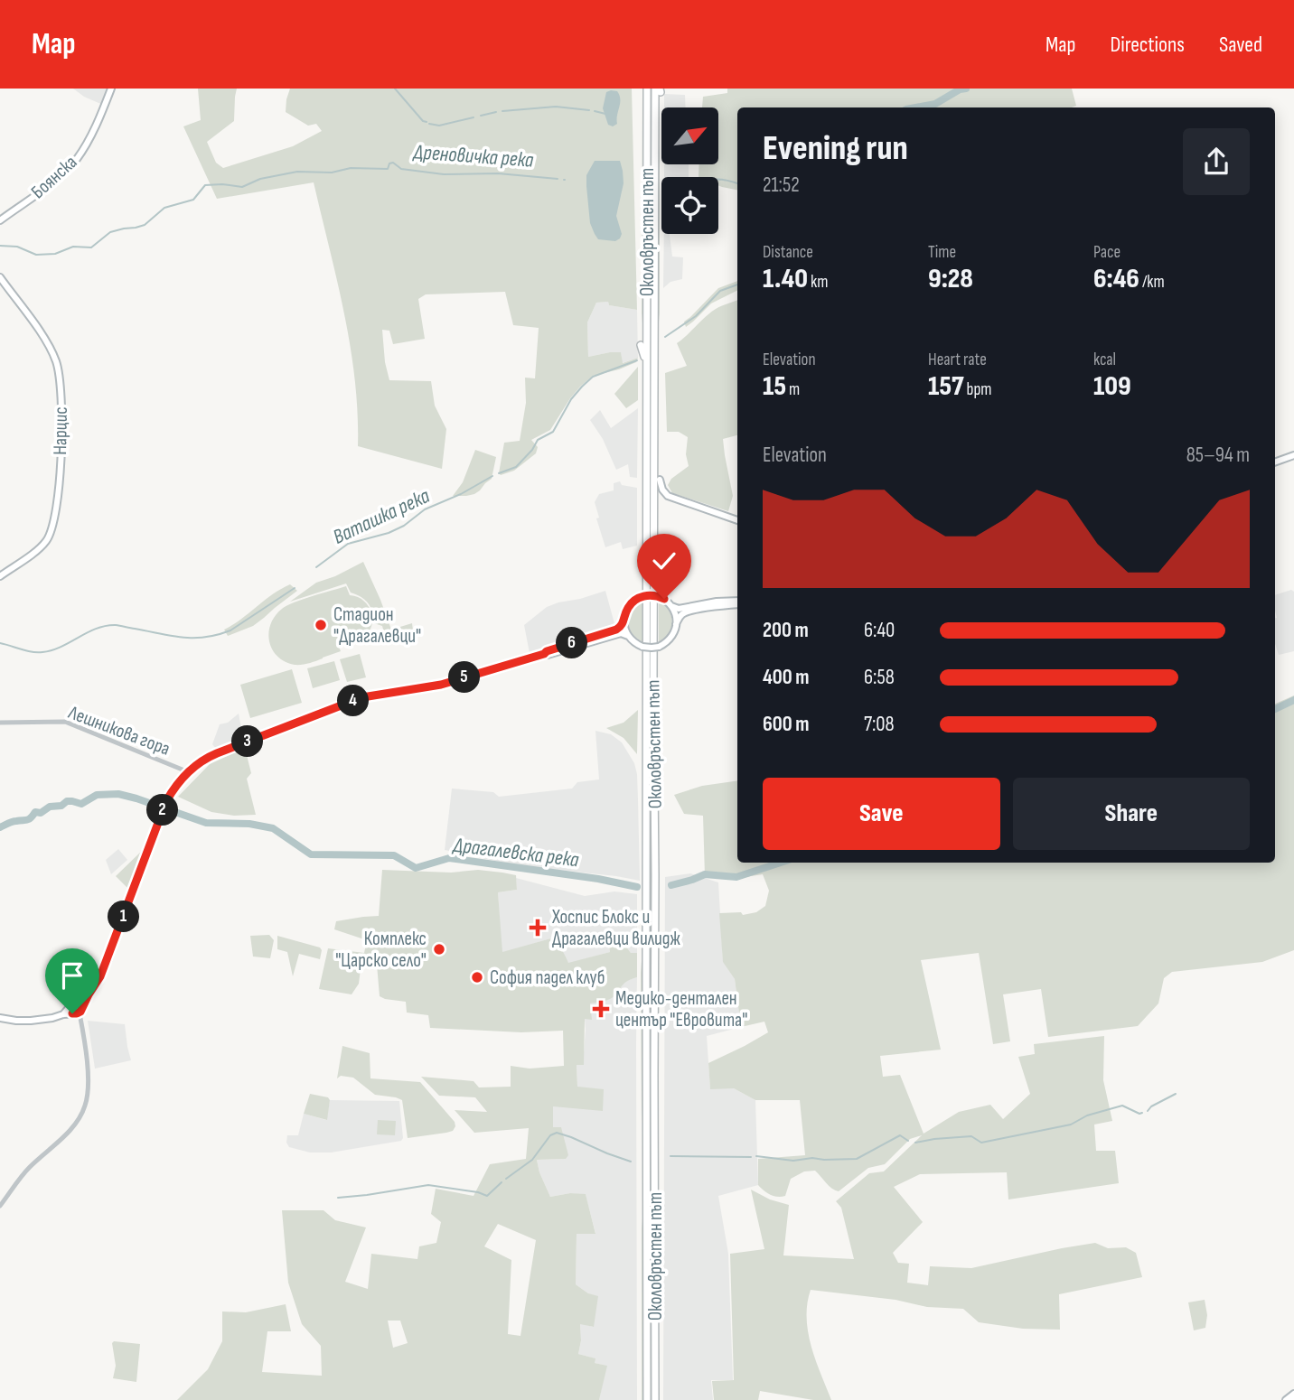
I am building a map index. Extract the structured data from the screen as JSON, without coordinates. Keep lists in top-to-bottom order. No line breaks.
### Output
{"streets":{"highway":["Околовръстен път"],"main road":["Боянска","Нарцис"],"street":["Лешникова гора"]},"water":["Дреновичка река","Ваташка река","Драгалевска река"],"places":{"other":["Стадион \"Драгалевци\"","Комплекс \"Царско село\"","София падел клуб"],"health":["Хоспис Блокс и Драгалевци вилидж","Медико-дентален център \"Евровита\""]},"north":"top right","page":{"header":"Map","nav":["Map","Directions","Saved"],"heading":["Evening run","21:52"],"stats":[["Distance","1.40 km"],["Time","9:28"],["Pace","6:46 /km"],["Elevation","15 m"],["Heart rate","157 bpm"],["kcal","109"]],"chart":["Elevation","85–94 m"],"list":[{"name":"200 m","note":"6:40"},{"name":"400 m","note":"6:58"},{"name":"600 m","note":"7:08"}],"pins":["6","5","4","3","2","1"],"buttons":["Save","Share"]}}
